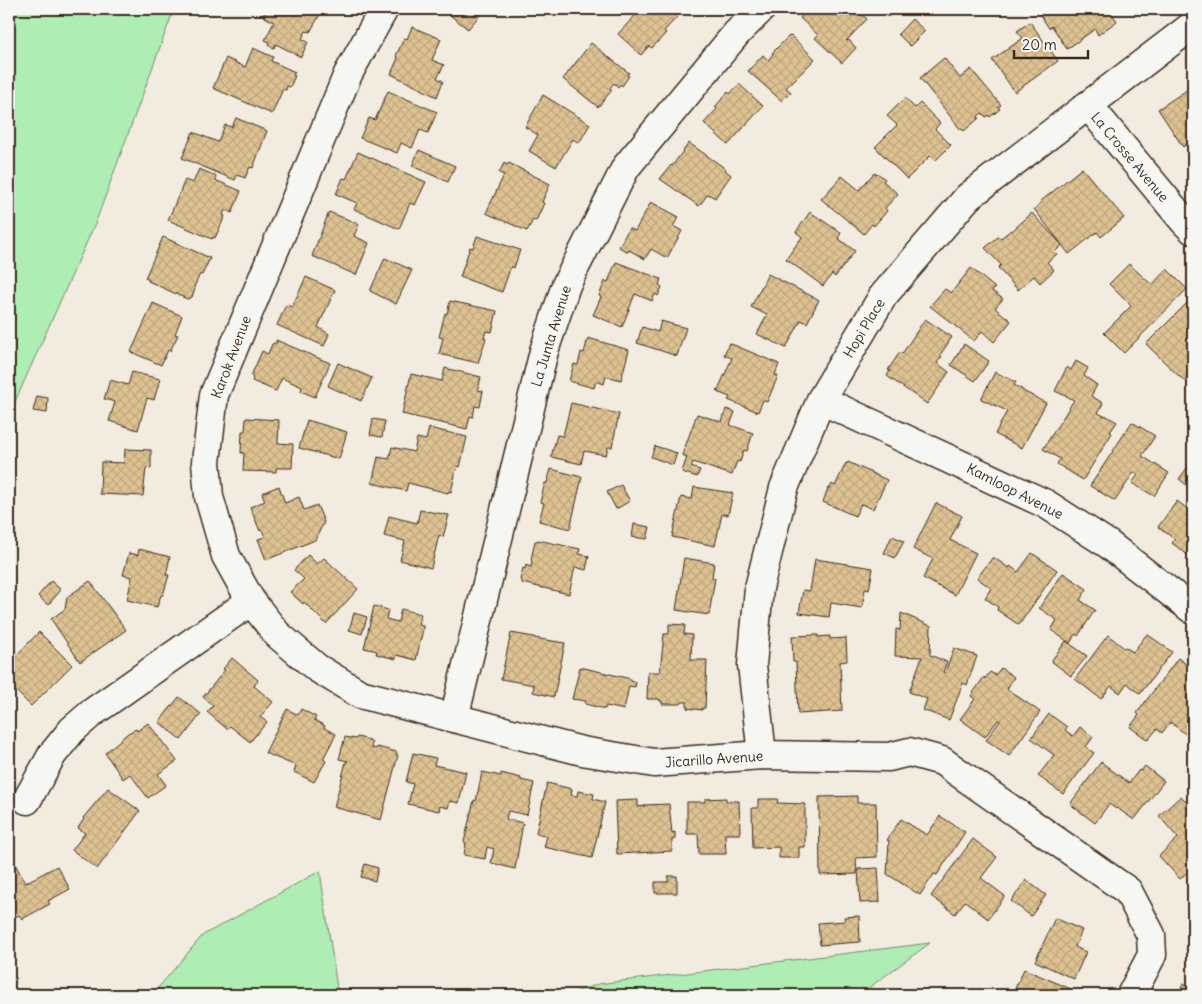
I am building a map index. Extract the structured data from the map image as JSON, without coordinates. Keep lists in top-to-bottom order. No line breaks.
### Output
{"streets":{"street":["La Crosse Avenue","Hopi Place","La Junta Avenue","Karok Avenue","Kamloop Avenue","Jicarillo Avenue"]},"crossings":[["La Crosse Avenue","Hopi Place"],["Hopi Place","Kamloop Avenue"],["Hopi Place","Jicarillo Avenue"],["La Junta Avenue","Jicarillo Avenue"],["Karok Avenue","Jicarillo Avenue"]],"scale_bar":"20 m"}
